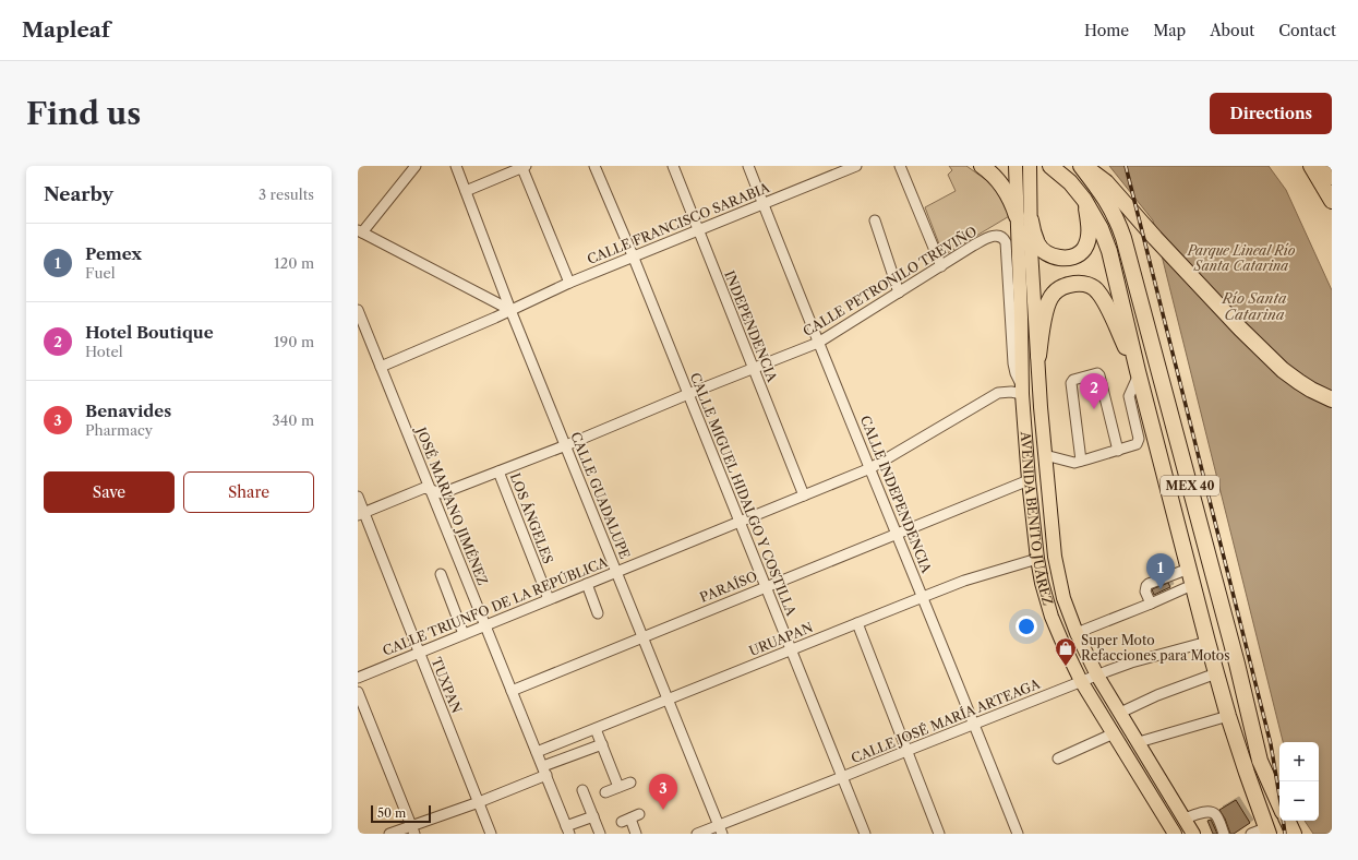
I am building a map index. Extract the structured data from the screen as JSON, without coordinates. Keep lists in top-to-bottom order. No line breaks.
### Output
{"streets":{"highway":["MEX 40"],"main road":["AVENIDA BENITO JUÁREZ"],"street":["CALLE FRANCISCO SARABIA","CALLE PETRONILO TREVIÑO","INDEPENDENCIA","CALLE MIGUEL HIDALGO Y COSTILLA","CALLE INDEPENDENCIA","CALLE GUADALUPE","JOSÉ MARIANO JIMÉNEZ","LOS ÁNGELES","PARAÍSO","CALLE TRIUNFO DE LA REPÚBLICA","URUAPAN","TUXPAN","CALLE JOSÉ MARÍA ARTEAGA"]},"crossings":[["CALLE FRANCISCO SARABIA","INDEPENDENCIA"],["CALLE FRANCISCO SARABIA","CALLE MIGUEL HIDALGO Y COSTILLA"],["CALLE FRANCISCO SARABIA","CALLE INDEPENDENCIA"],["CALLE FRANCISCO SARABIA","CALLE GUADALUPE"],["CALLE FRANCISCO SARABIA","JOSÉ MARIANO JIMÉNEZ"],["CALLE PETRONILO TREVIÑO","INDEPENDENCIA"],["CALLE PETRONILO TREVIÑO","CALLE MIGUEL HIDALGO Y COSTILLA"],["CALLE PETRONILO TREVIÑO","CALLE INDEPENDENCIA"],["CALLE PETRONILO TREVIÑO","CALLE GUADALUPE"],["CALLE PETRONILO TREVIÑO","JOSÉ MARIANO JIMÉNEZ"],["CALLE PETRONILO TREVIÑO","AVENIDA BENITO JUÁREZ"],["CALLE PETRONILO TREVIÑO","LOS ÁNGELES"],["CALLE PETRONILO TREVIÑO","CALLE TRIUNFO DE LA REPÚBLICA"],["CALLE PETRONILO TREVIÑO","TUXPAN"],["INDEPENDENCIA","CALLE TRIUNFO DE LA REPÚBLICA"],["MEX 40","CALLE JOSÉ MARÍA ARTEAGA"],["CALLE MIGUEL HIDALGO Y COSTILLA","PARAÍSO"],["CALLE MIGUEL HIDALGO Y COSTILLA","CALLE TRIUNFO DE LA REPÚBLICA"],["CALLE MIGUEL HIDALGO Y COSTILLA","URUAPAN"],["CALLE MIGUEL HIDALGO Y COSTILLA","CALLE JOSÉ MARÍA ARTEAGA"],["CALLE INDEPENDENCIA","PARAÍSO"],["CALLE INDEPENDENCIA","CALLE TRIUNFO DE LA REPÚBLICA"],["CALLE INDEPENDENCIA","URUAPAN"],["CALLE INDEPENDENCIA","CALLE JOSÉ MARÍA ARTEAGA"],["CALLE GUADALUPE","PARAÍSO"],["CALLE GUADALUPE","CALLE TRIUNFO DE LA REPÚBLICA"],["CALLE GUADALUPE","URUAPAN"],["CALLE GUADALUPE","CALLE JOSÉ MARÍA ARTEAGA"],["JOSÉ MARIANO JIMÉNEZ","PARAÍSO"],["JOSÉ MARIANO JIMÉNEZ","CALLE TRIUNFO DE LA REPÚBLICA"],["JOSÉ MARIANO JIMÉNEZ","URUAPAN"],["AVENIDA BENITO JUÁREZ","PARAÍSO"],["AVENIDA BENITO JUÁREZ","CALLE TRIUNFO DE LA REPÚBLICA"],["AVENIDA BENITO JUÁREZ","URUAPAN"],["AVENIDA BENITO JUÁREZ","CALLE JOSÉ MARÍA ARTEAGA"],["LOS ÁNGELES","CALLE TRIUNFO DE LA REPÚBLICA"],["CALLE TRIUNFO DE LA REPÚBLICA","TUXPAN"]],"water":["Río Santa Catarina"],"parks":["Parque Lineal Río Santa Catarina"],"places":{"shop":["Super Moto Refacciones para Motos"]},"scale_bar":"50 m","page":{"header":"Mapleaf","nav":["Home","Map","About","Contact"],"buttons":["Directions",["Save","Share"]],"title":"Find us","heading":["Nearby","3 results"],"list":[{"mark":"1","name":"Pemex","note":"Fuel","value":"120 m"},{"mark":"2","name":"Hotel Boutique","note":"Hotel","value":"190 m"},{"mark":"3","name":"Benavides","note":"Pharmacy","value":"340 m"}],"pins":["2","1","3"],"map_buttons":["+","−"],"scale":"50 m"}}
